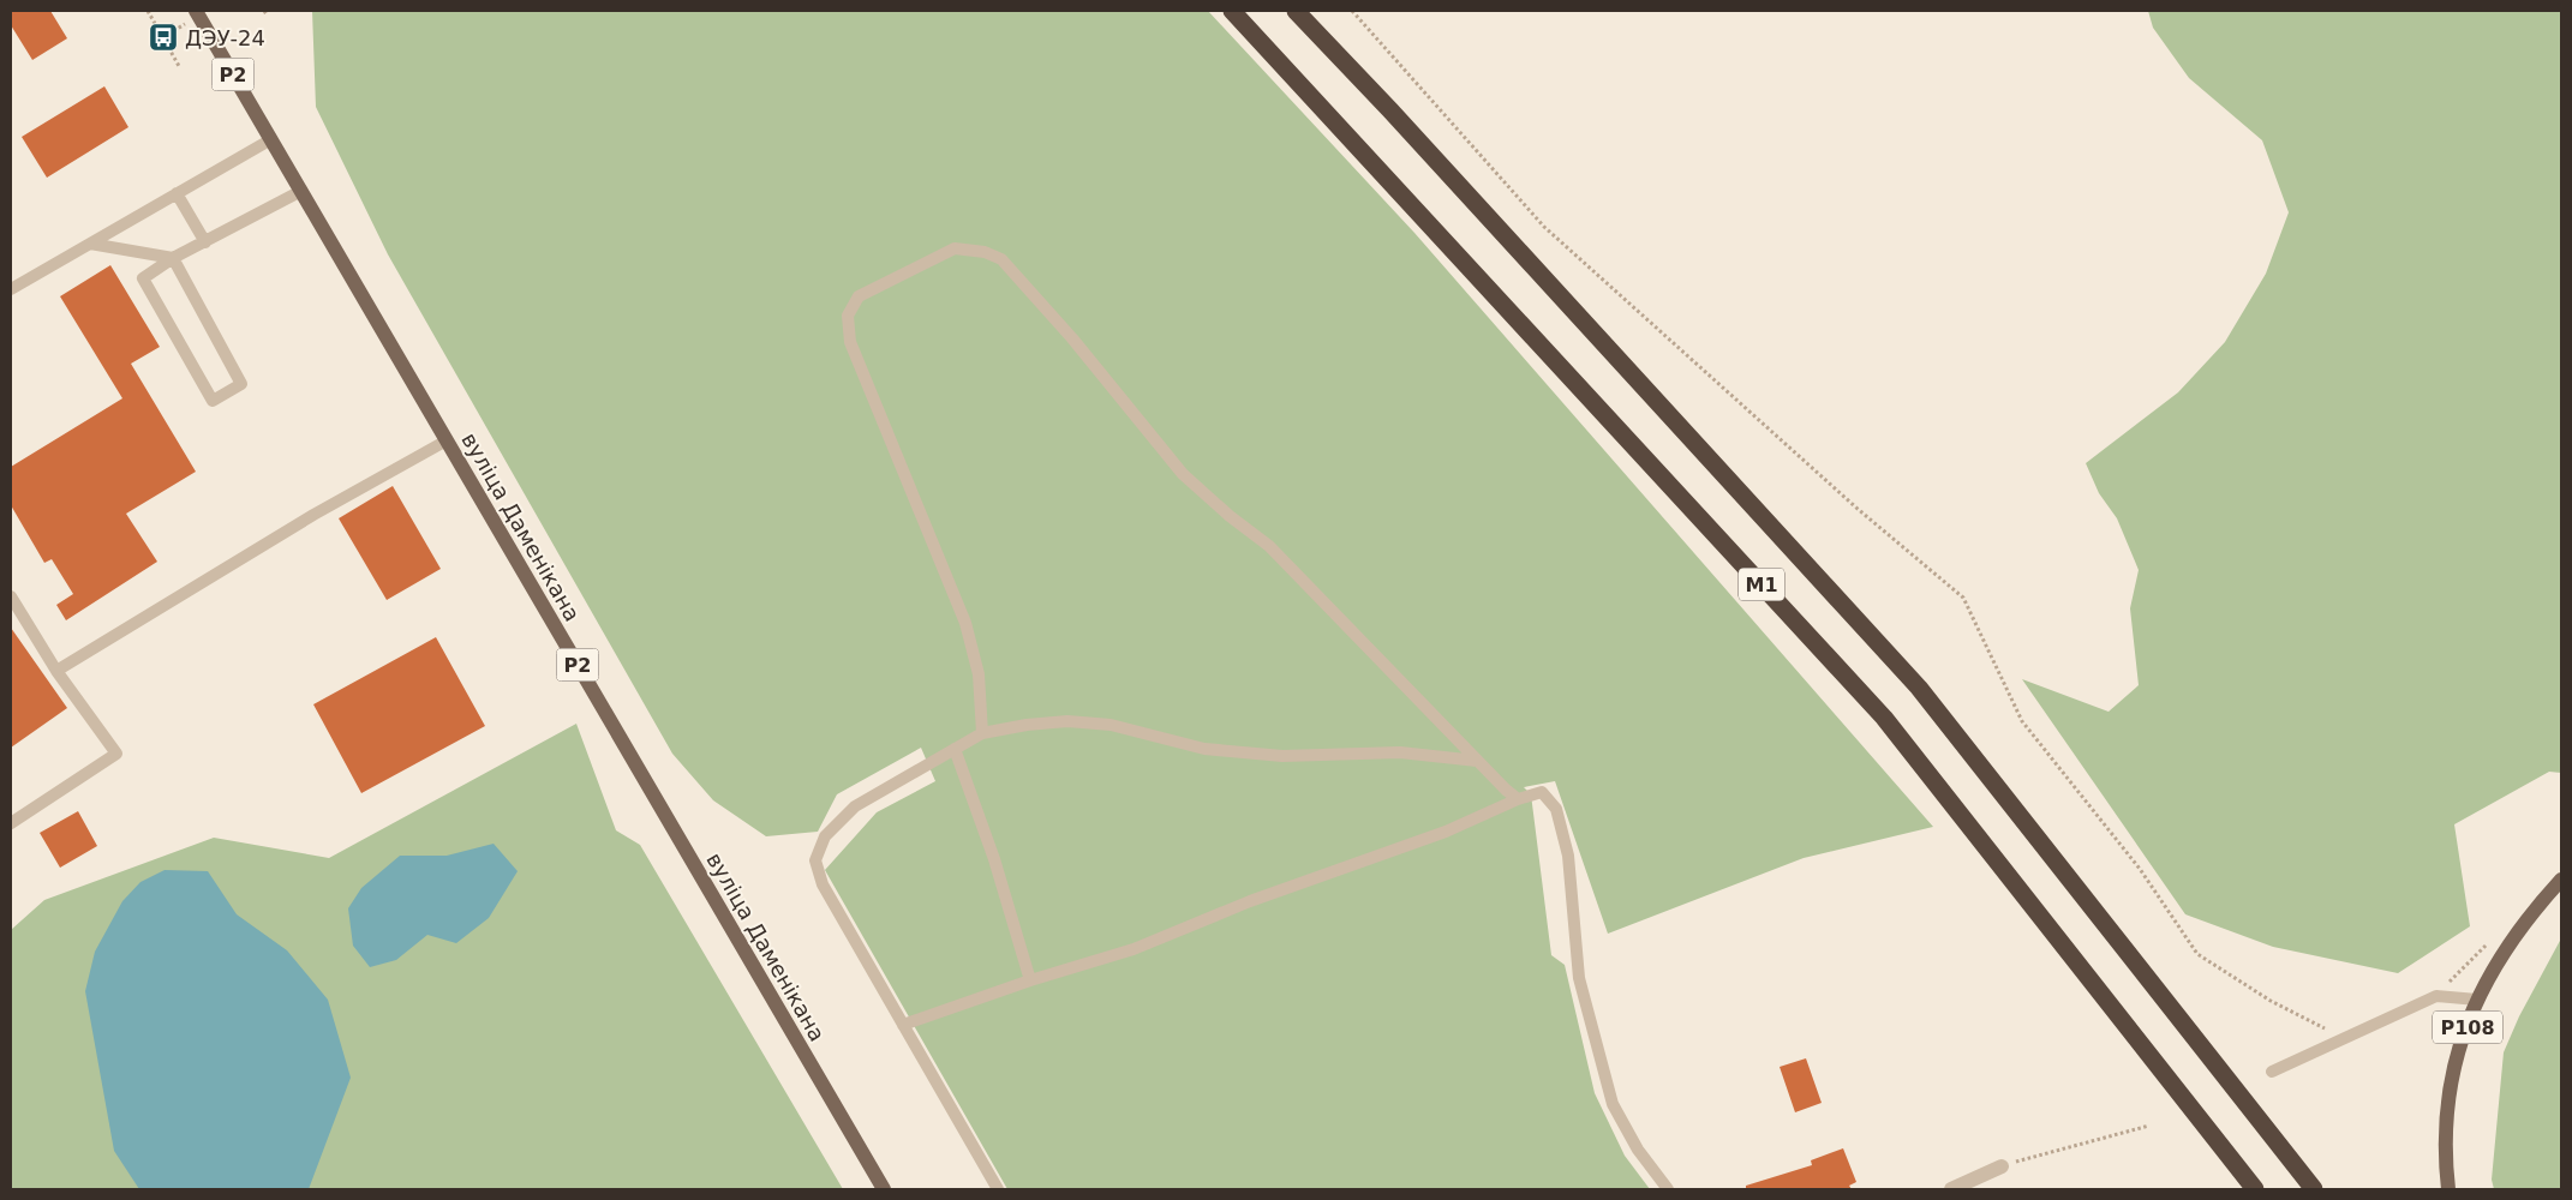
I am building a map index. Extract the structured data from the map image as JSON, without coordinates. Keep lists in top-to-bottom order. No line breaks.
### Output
{"streets":{"highway":["М1"],"main road":["Р2","вуліца Даменікана","Р108"]},"places":{"bus stop":["ДЭУ-24"]}}
